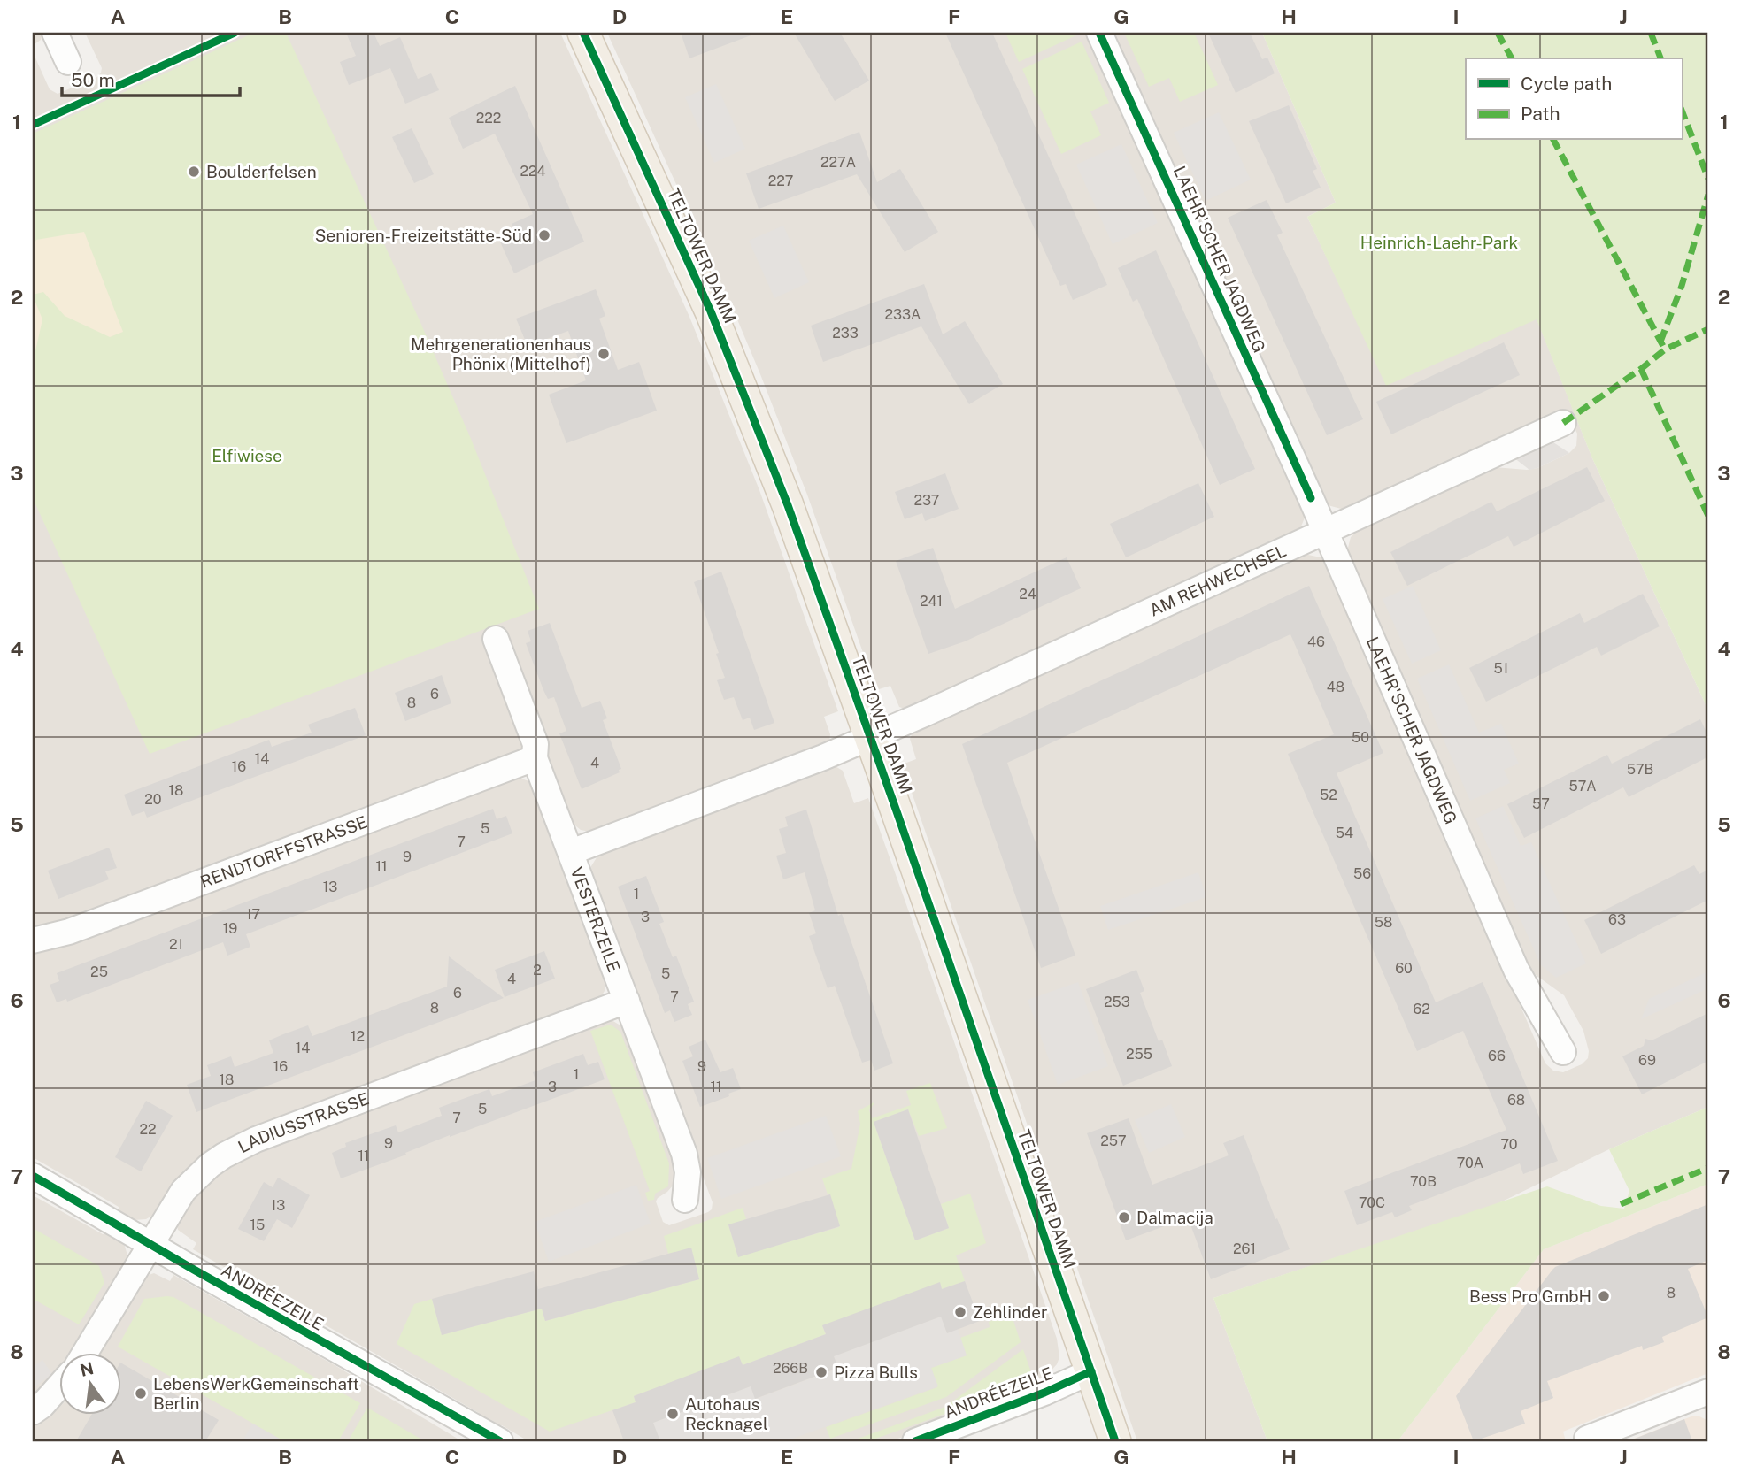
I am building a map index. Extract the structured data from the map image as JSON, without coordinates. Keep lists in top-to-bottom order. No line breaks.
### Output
{"streets":{"main road":["TELTOWER DAMM"],"street":["LAEHR'SCHER JAGDWEG","AM REHWECHSEL","RENDTORFFSTRASSE","VESTERZEILE","LADIUSSTRASSE","ANDRÉEZEILE"]},"crossings":[["TELTOWER DAMM","AM REHWECHSEL"],["TELTOWER DAMM","ANDRÉEZEILE"],["LAEHR'SCHER JAGDWEG","AM REHWECHSEL"],["RENDTORFFSTRASSE","VESTERZEILE"],["VESTERZEILE","LADIUSSTRASSE"],["LADIUSSTRASSE","ANDRÉEZEILE"]],"parks":["Heinrich-Laehr-Park","Elfiwiese"],"places":["Boulderfelsen","Senioren-Freizeitstätte-Süd","Mehrgenerationenhaus Phönix (Mittelhof)","Dalmacija","Bess Pro GmbH","Zehlinder","Pizza Bulls","LebensWerkGemeinschaft Berlin","Autohaus Recknagel"],"house_numbers":["222","227A","224","227","233A","233","237","24","241","46","51","48","6","8","50","14","4","16","57B","57A","18","52","20","57","5","54","7","9","11","56","13","1","17","3","63","58","19","21","60","2","25","5","4","6","7","253","8","62","12","14","255","66","69","16","9","1","18","3","11","68","5","7","22","257","9","70","11","70A","70B","70C","13","15","261","8","266B"],"legend":["Cycle path","Path"],"scale_bar":"50 m","north":"top","grid":{"columns":["A","B","C","D","E","F","G","H","I","J"],"rows":["1","2","3","4","5","6","7","8"]}}
